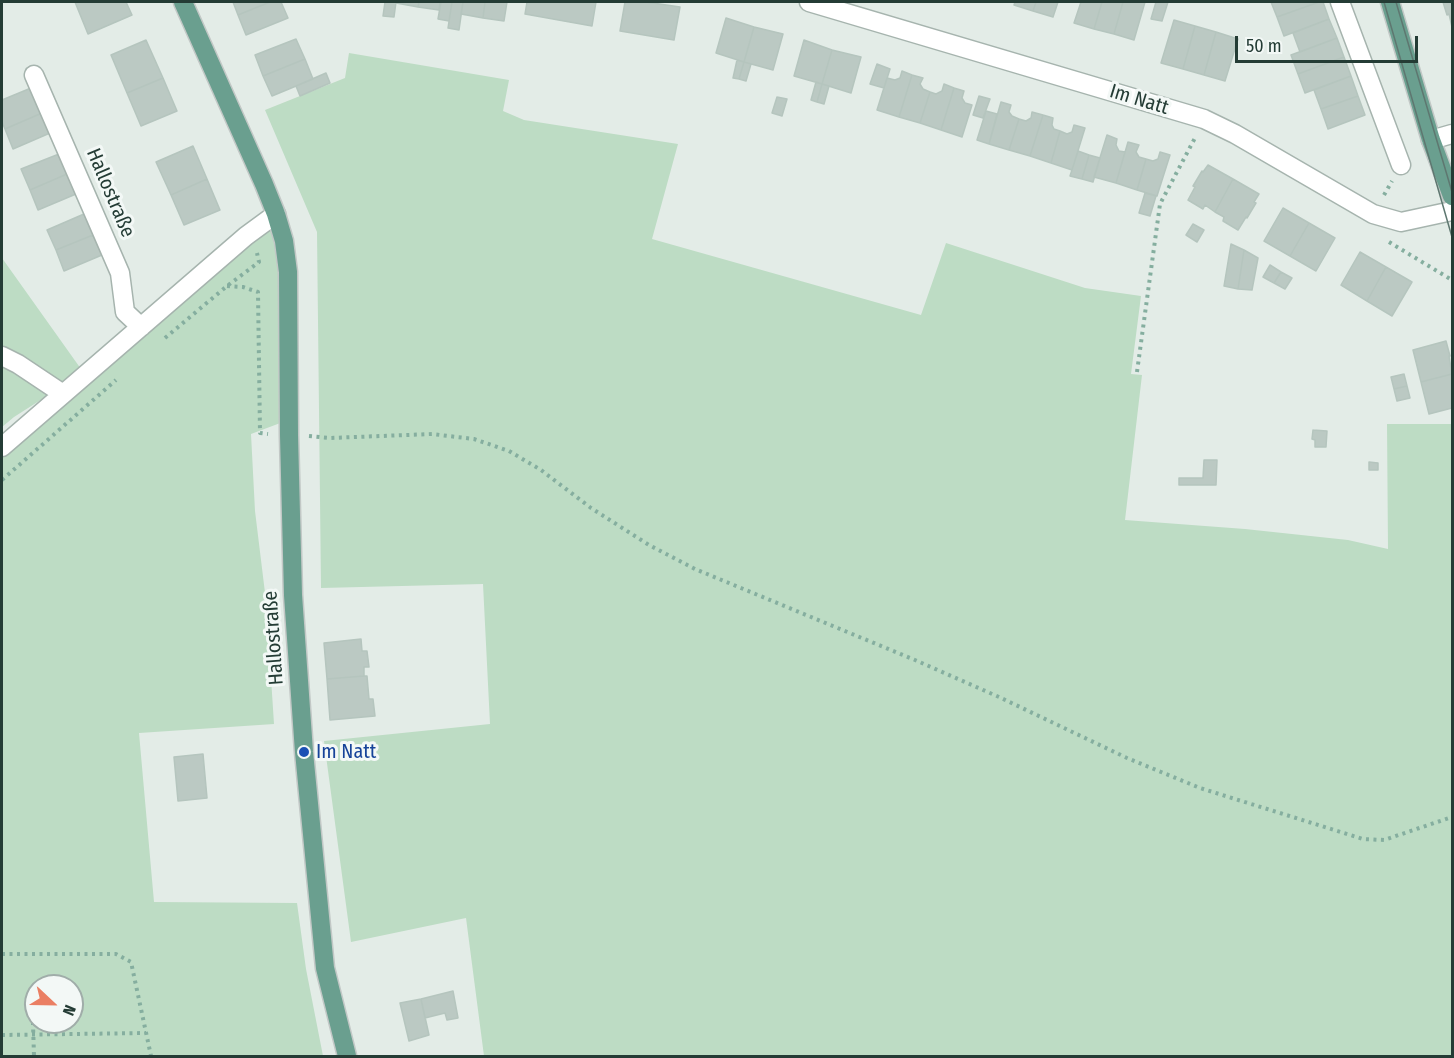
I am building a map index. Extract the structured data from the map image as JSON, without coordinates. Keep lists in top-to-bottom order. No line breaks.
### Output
{"streets":{"main road":["Hallostraße"],"street":["Im Natt"]},"places":["Im Natt"],"scale_bar":"50 m","north":"right"}
